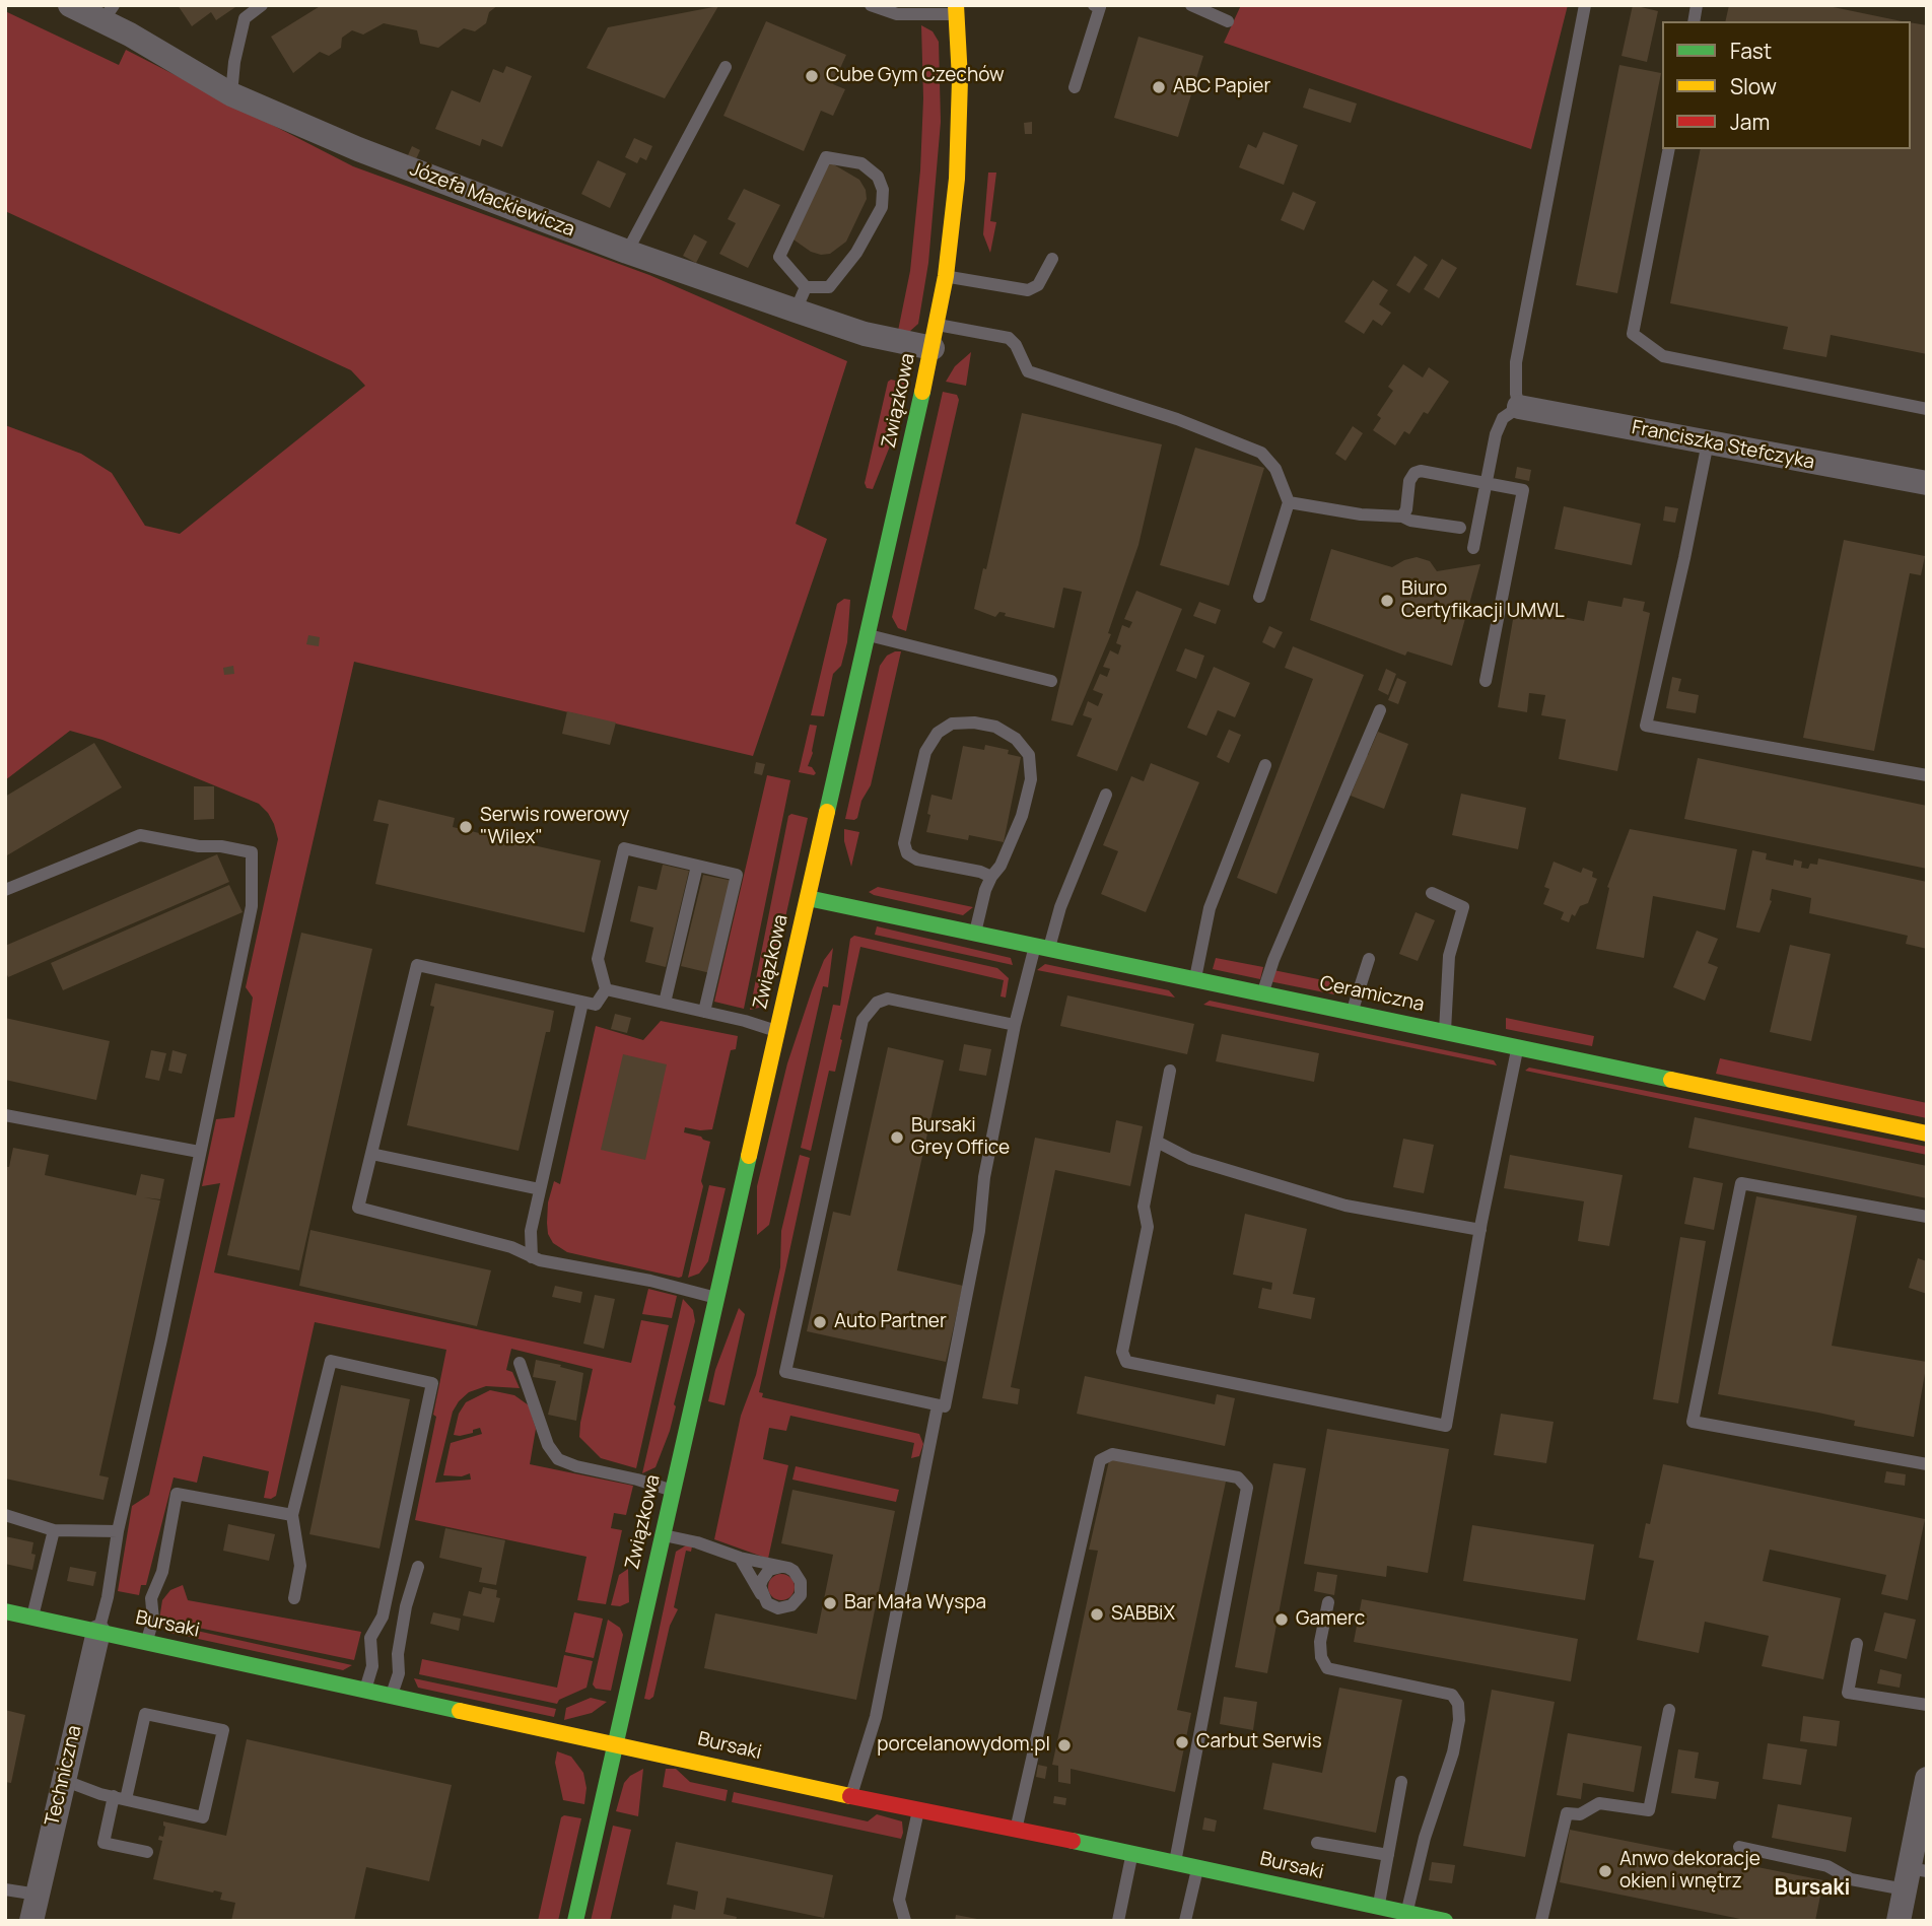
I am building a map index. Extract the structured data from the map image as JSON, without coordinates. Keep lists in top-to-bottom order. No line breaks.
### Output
{"streets":{"street":["Józefa Mackiewicza","Związkowa","Franciszka Stefczyka","Ceramiczna","Bursaki","Techniczna"]},"crossings":[["Józefa Mackiewicza","Związkowa"],["Związkowa","Ceramiczna"],["Związkowa","Bursaki"],["Bursaki","Techniczna"]],"districts":["Bursaki"],"places":["Cube Gym Czechów","ABC Papier","Biuro Certyfikacji UMWL","Serwis rowerowy \"Wilex\"","Bursaki Grey Office","Auto Partner","Bar Mała Wyspa","SABBiX","Gamerc","Carbut Serwis","porcelanowydom.pl","Anwo dekoracje okien i wnętrz"],"legend":["Fast","Slow","Jam"]}
